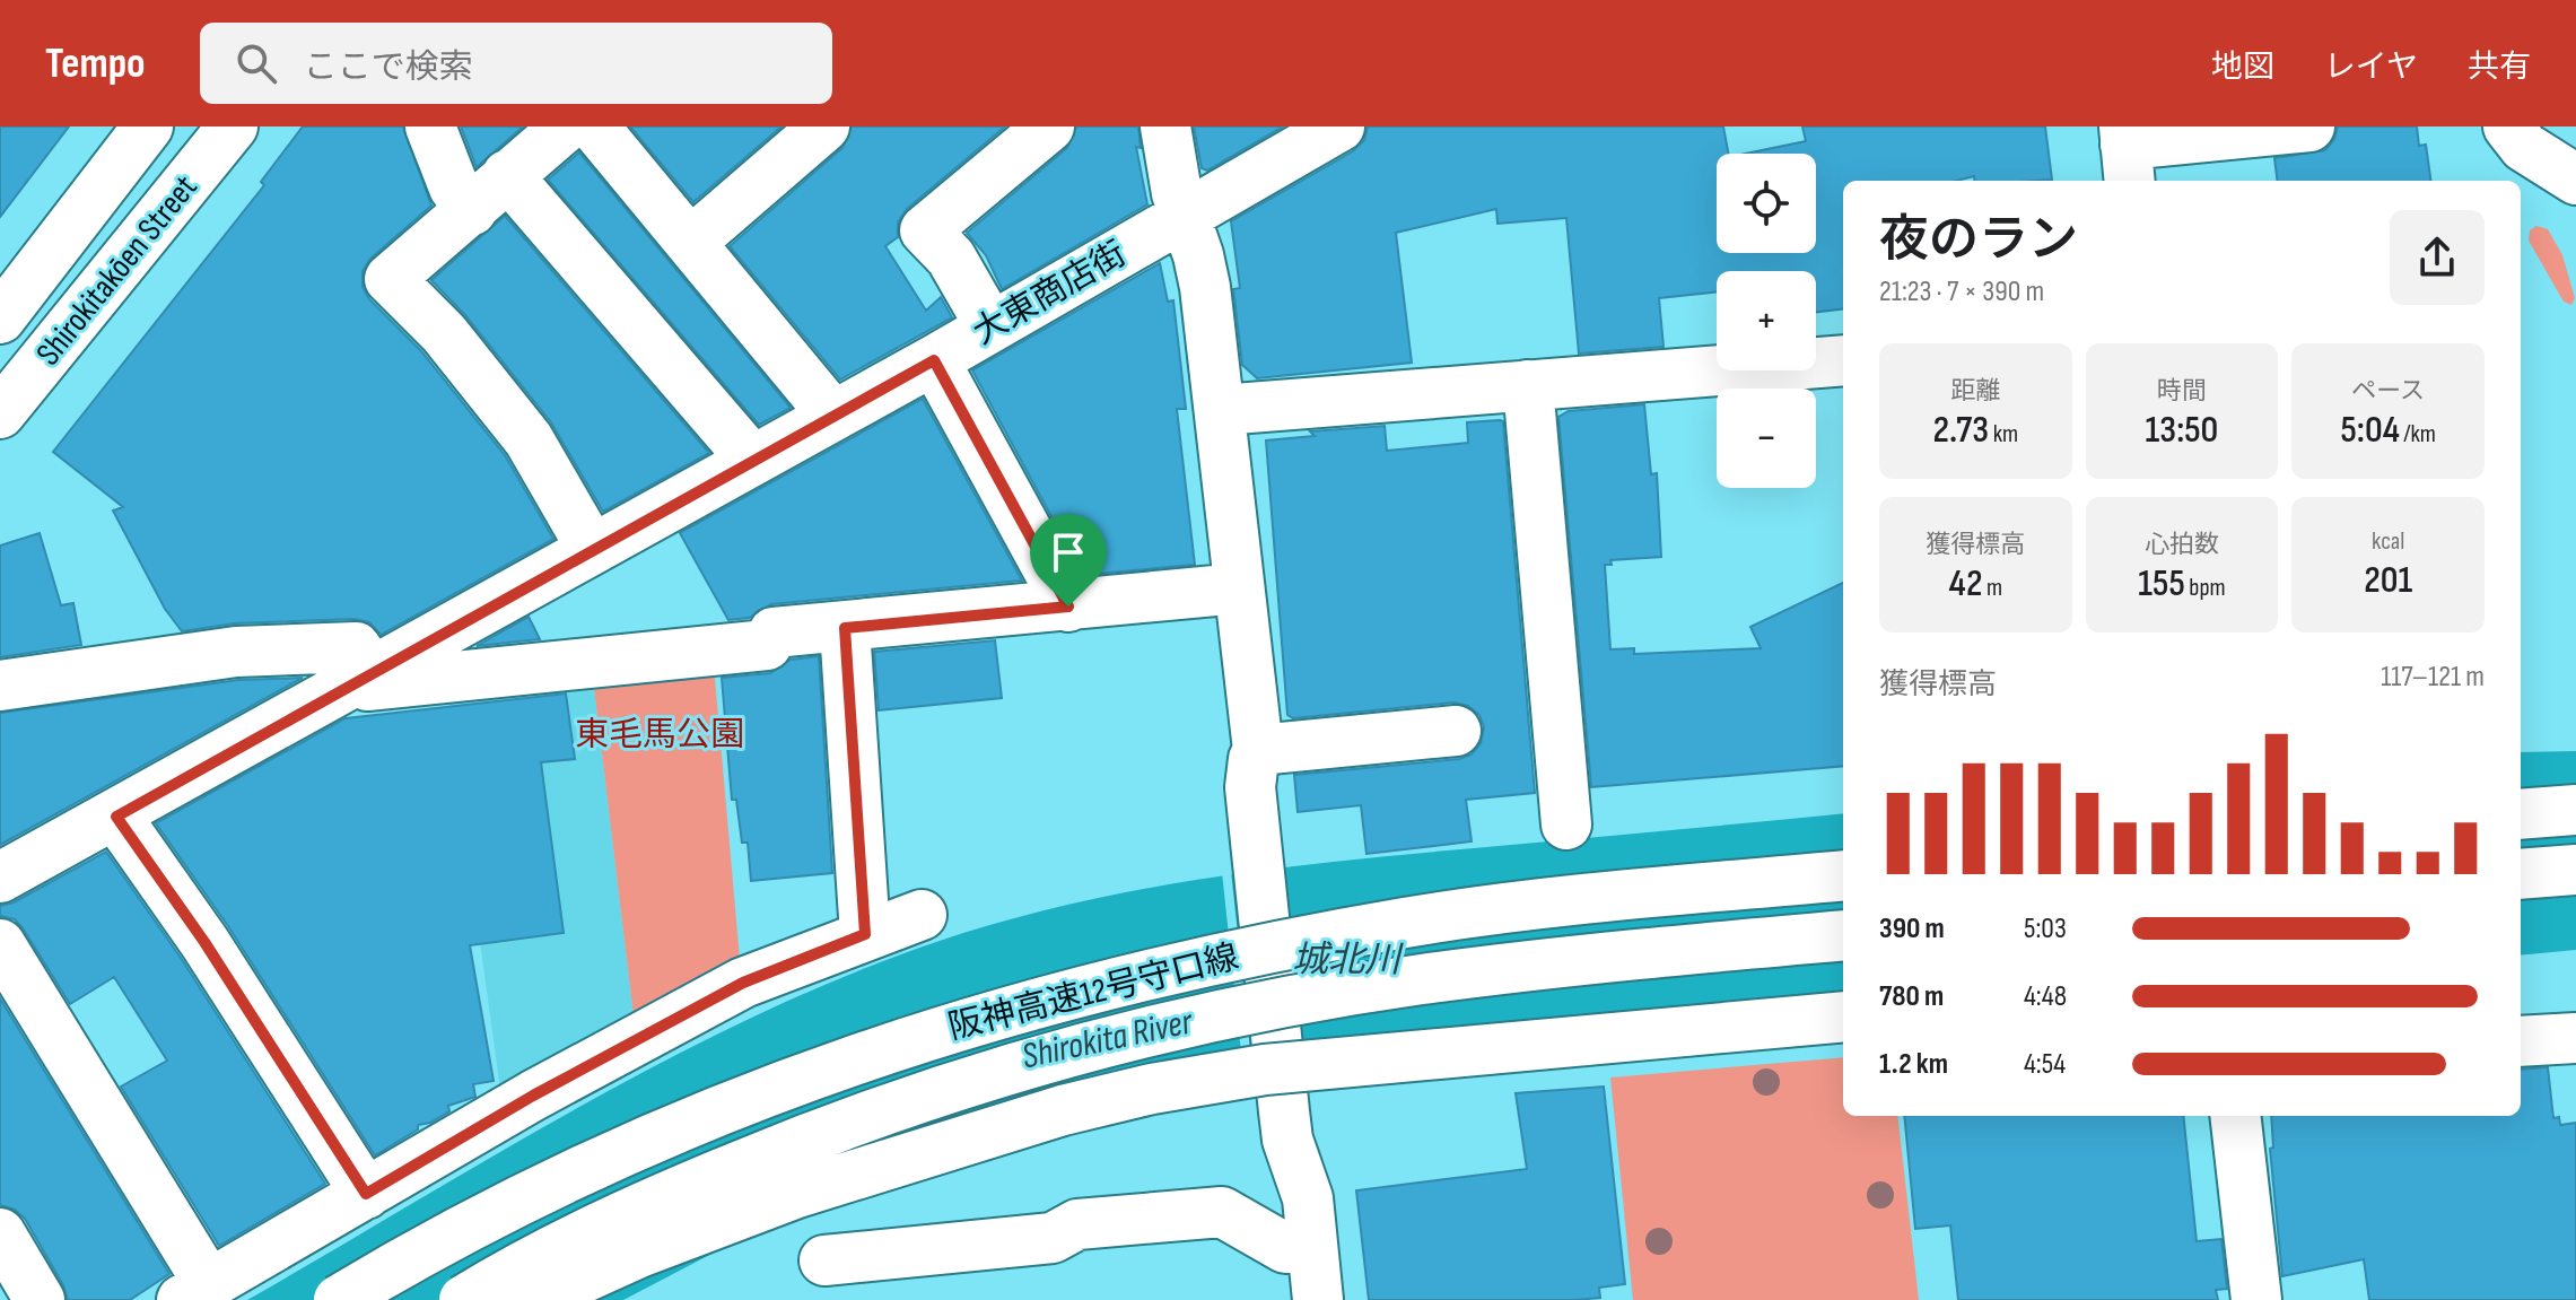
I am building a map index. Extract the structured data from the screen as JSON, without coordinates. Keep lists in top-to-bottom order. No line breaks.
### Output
{"streets":{"main road":["Shirokitakōen Street","大東商店街","阪神高速12号守口線"]},"water":["城北川","Shirokita River"],"parks":["東毛馬公園"],"page":{"header":"Tempo","search":"ここで検索","nav":["地図","レイヤ","共有"],"map_buttons":["+","−"],"heading":["夜のラン","21:23 · 7 × 390 m"],"stats":[["距離","2.73 km"],["時間","13:50"],["ペース","5:04 /km"],["獲得標高","42 m"],["心拍数","155 bpm"],["kcal","201"]],"chart":["獲得標高","117–121 m"],"list":[{"name":"390 m","note":"5:03"},{"name":"780 m","note":"4:48"},{"name":"1.2 km","note":"4:54"}]}}
